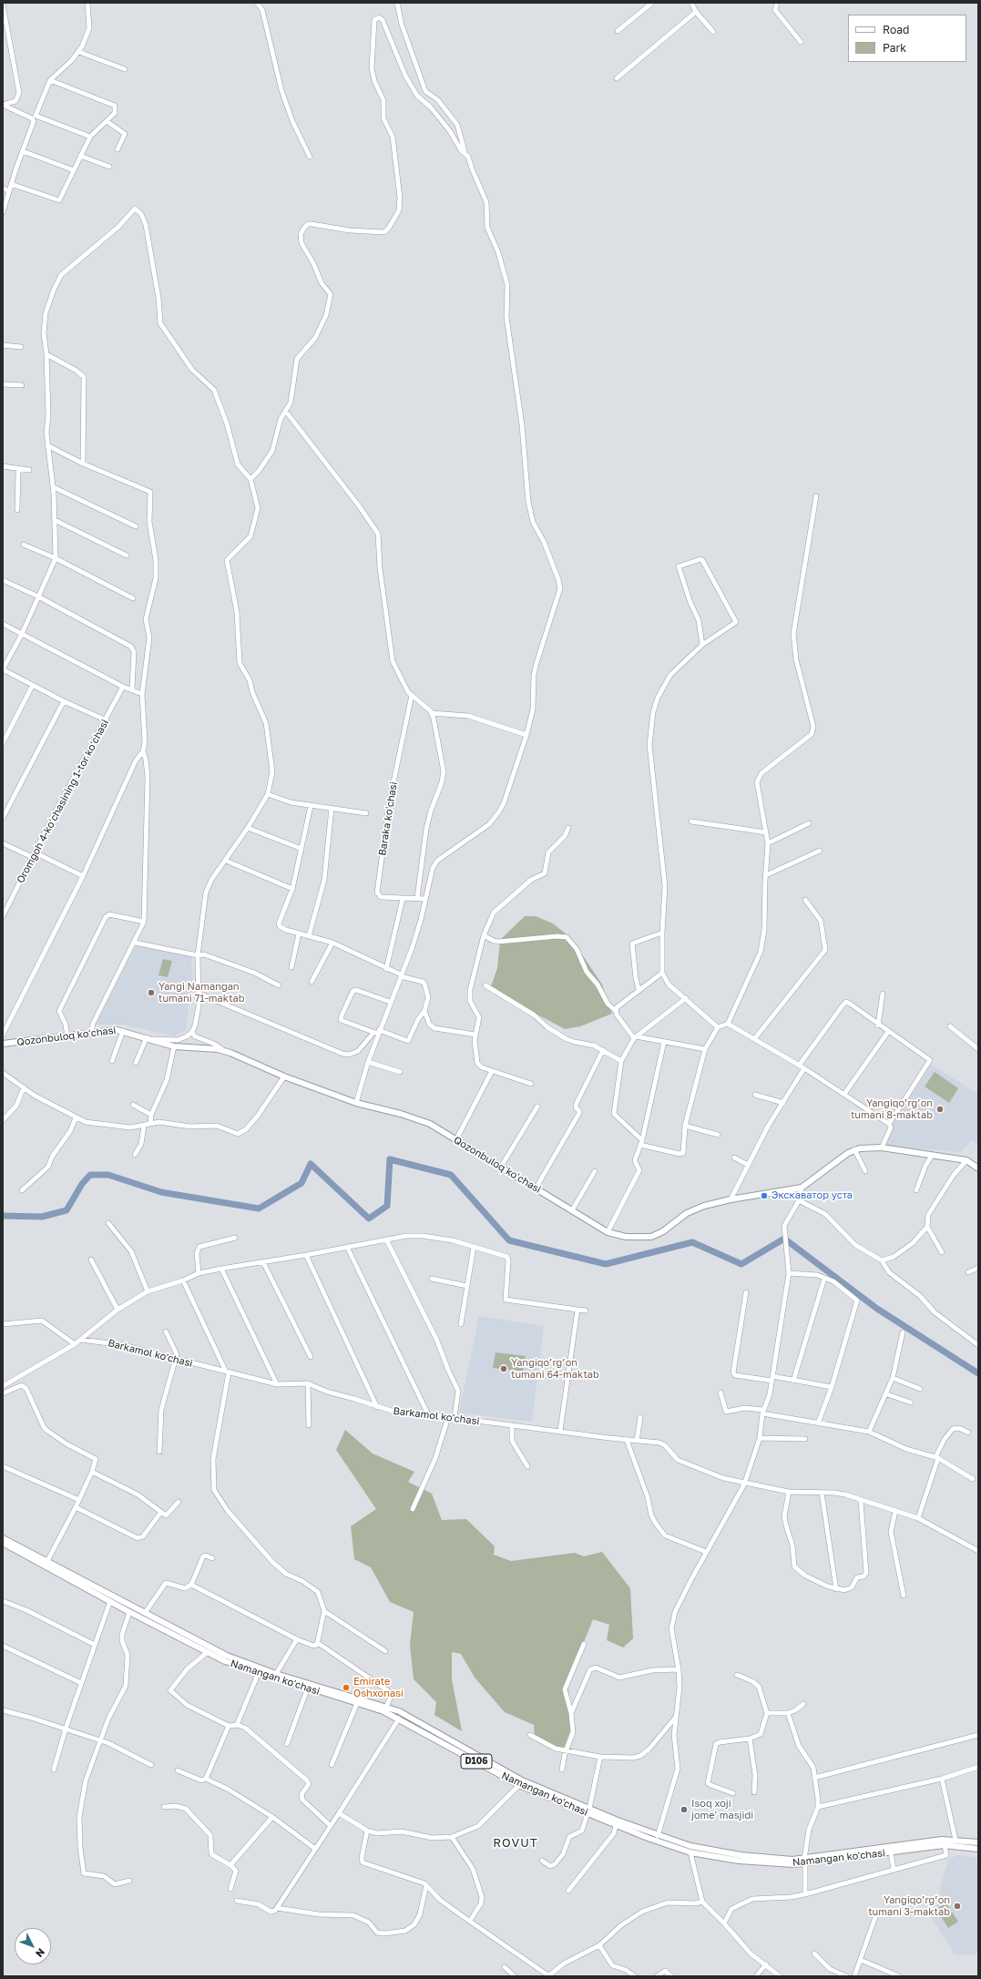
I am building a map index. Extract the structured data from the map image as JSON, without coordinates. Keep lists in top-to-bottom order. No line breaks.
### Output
{"streets":{"main road":["Qozonbuloq koʻchasi","Namangan ko'chasi","D106"],"street":["Oromgoh 4-koʻchasining 1-tor koʻchasi","Baraka koʻchasi","Barkamol ko'chasi"]},"districts":["ROVUT"],"places":["Yangi Namangan tumani 71-maktab","Yangiqo’rg’on tumani 8-maktab","Экскаватор уста","Yangiqo’rg’on tumani 64-maktab","Emirate Oshxonasi","Isoq xoji jome' masjidi","Yangiqo’rg’on tumani 3-maktab"],"legend":["Road","Park"],"north":"bottom right"}
